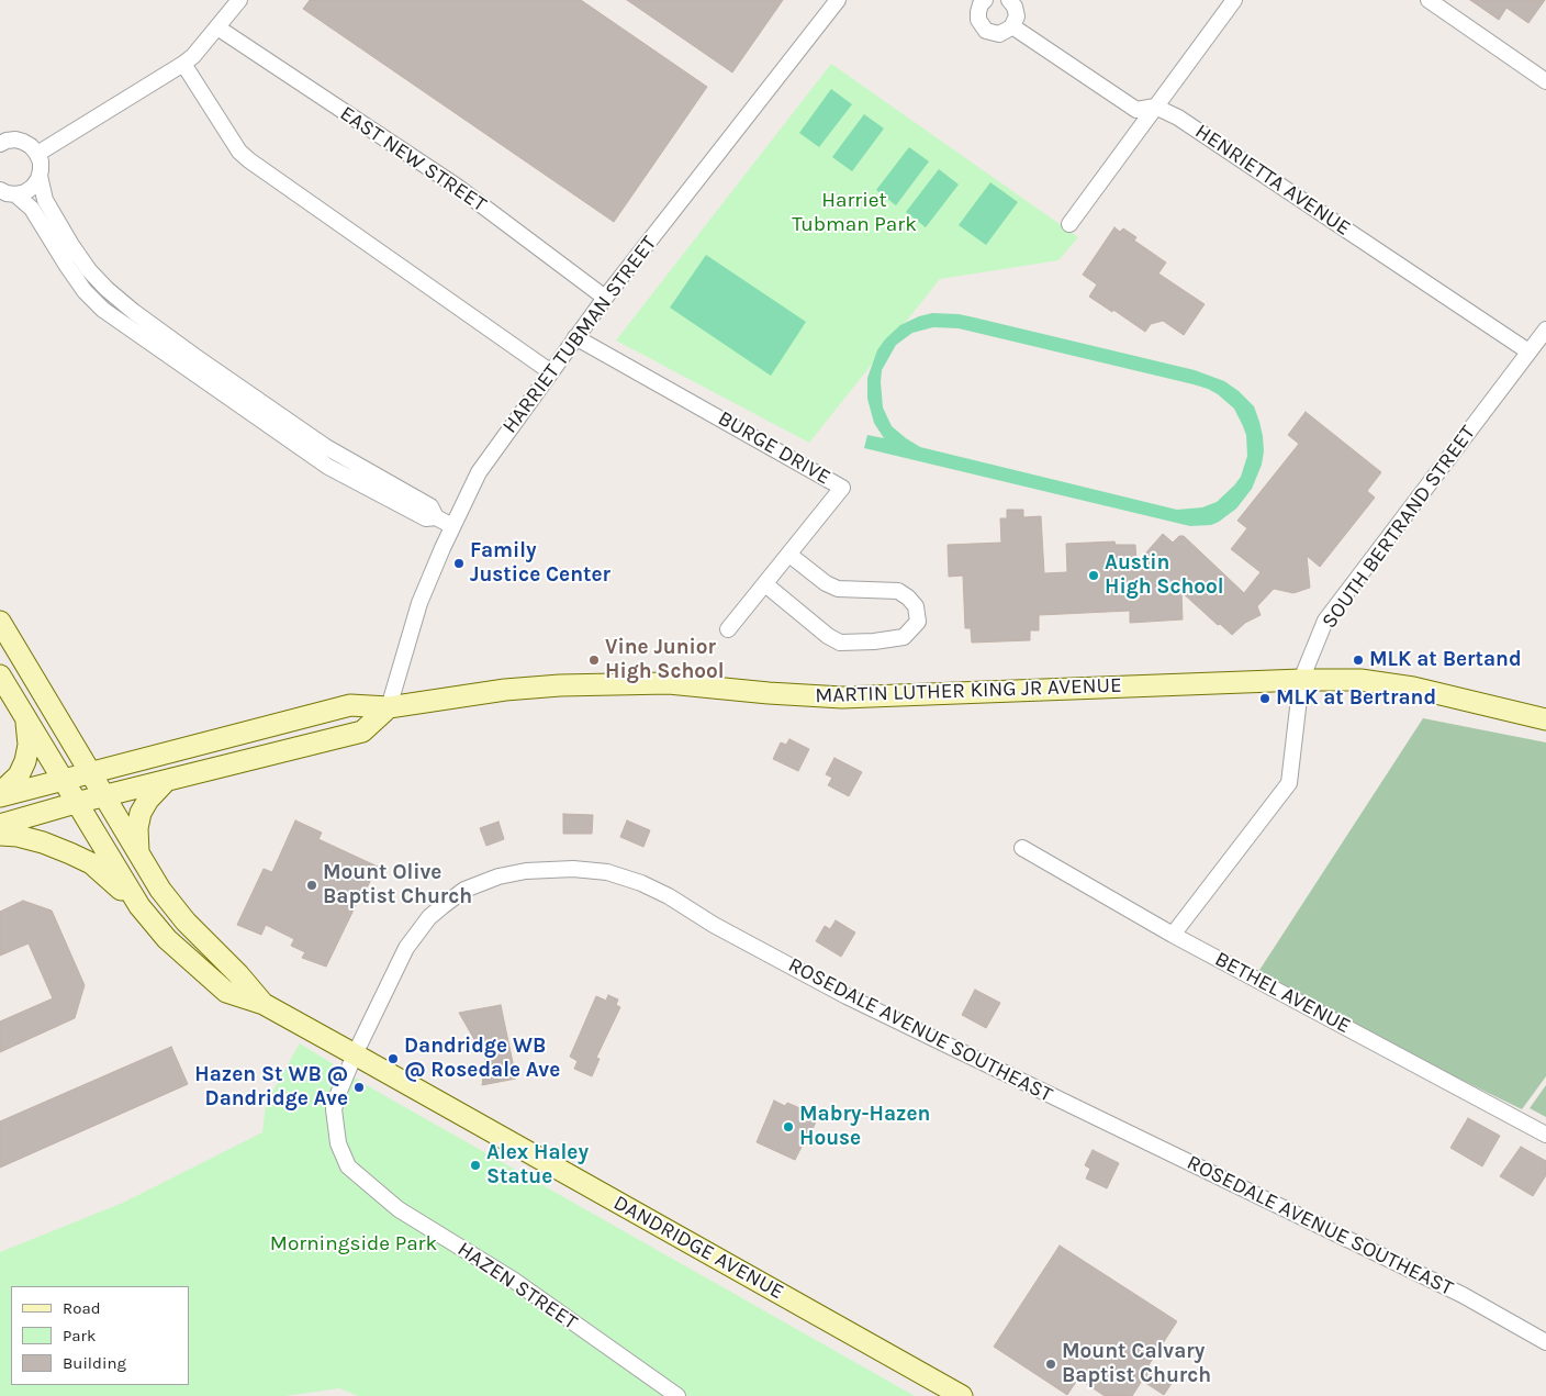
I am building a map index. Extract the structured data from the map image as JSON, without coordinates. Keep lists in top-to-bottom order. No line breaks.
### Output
{"streets":{"main road":["MARTIN LUTHER KING JR AVENUE","DANDRIDGE AVENUE"],"street":["EAST NEW STREET","HENRIETTA AVENUE","HARRIET TUBMAN STREET","BURGE DRIVE","SOUTH BERTRAND STREET","BETHEL AVENUE","ROSEDALE AVENUE SOUTHEAST","HAZEN STREET"]},"crossings":[["EAST NEW STREET","HARRIET TUBMAN STREET"],["HENRIETTA AVENUE","SOUTH BERTRAND STREET"],["HARRIET TUBMAN STREET","BURGE DRIVE"],["HARRIET TUBMAN STREET","MARTIN LUTHER KING JR AVENUE"],["SOUTH BERTRAND STREET","MARTIN LUTHER KING JR AVENUE"],["SOUTH BERTRAND STREET","BETHEL AVENUE"],["MARTIN LUTHER KING JR AVENUE","DANDRIDGE AVENUE"],["ROSEDALE AVENUE SOUTHEAST","DANDRIDGE AVENUE"],["ROSEDALE AVENUE SOUTHEAST","HAZEN STREET"],["DANDRIDGE AVENUE","HAZEN STREET"]],"parks":["Harriet Tubman Park","Morningside Park"],"places":["Family Justice Center","Austin High School","Vine Junior High School","MLK at Bertand","MLK at Bertrand","Mount Olive Baptist Church","Dandridge WB @ Rosedale Ave","Hazen St WB @ Dandridge Ave","Mabry-Hazen House","Alex Haley Statue","Mount Calvary Baptist Church"],"legend":["Road","Park","Building"]}
